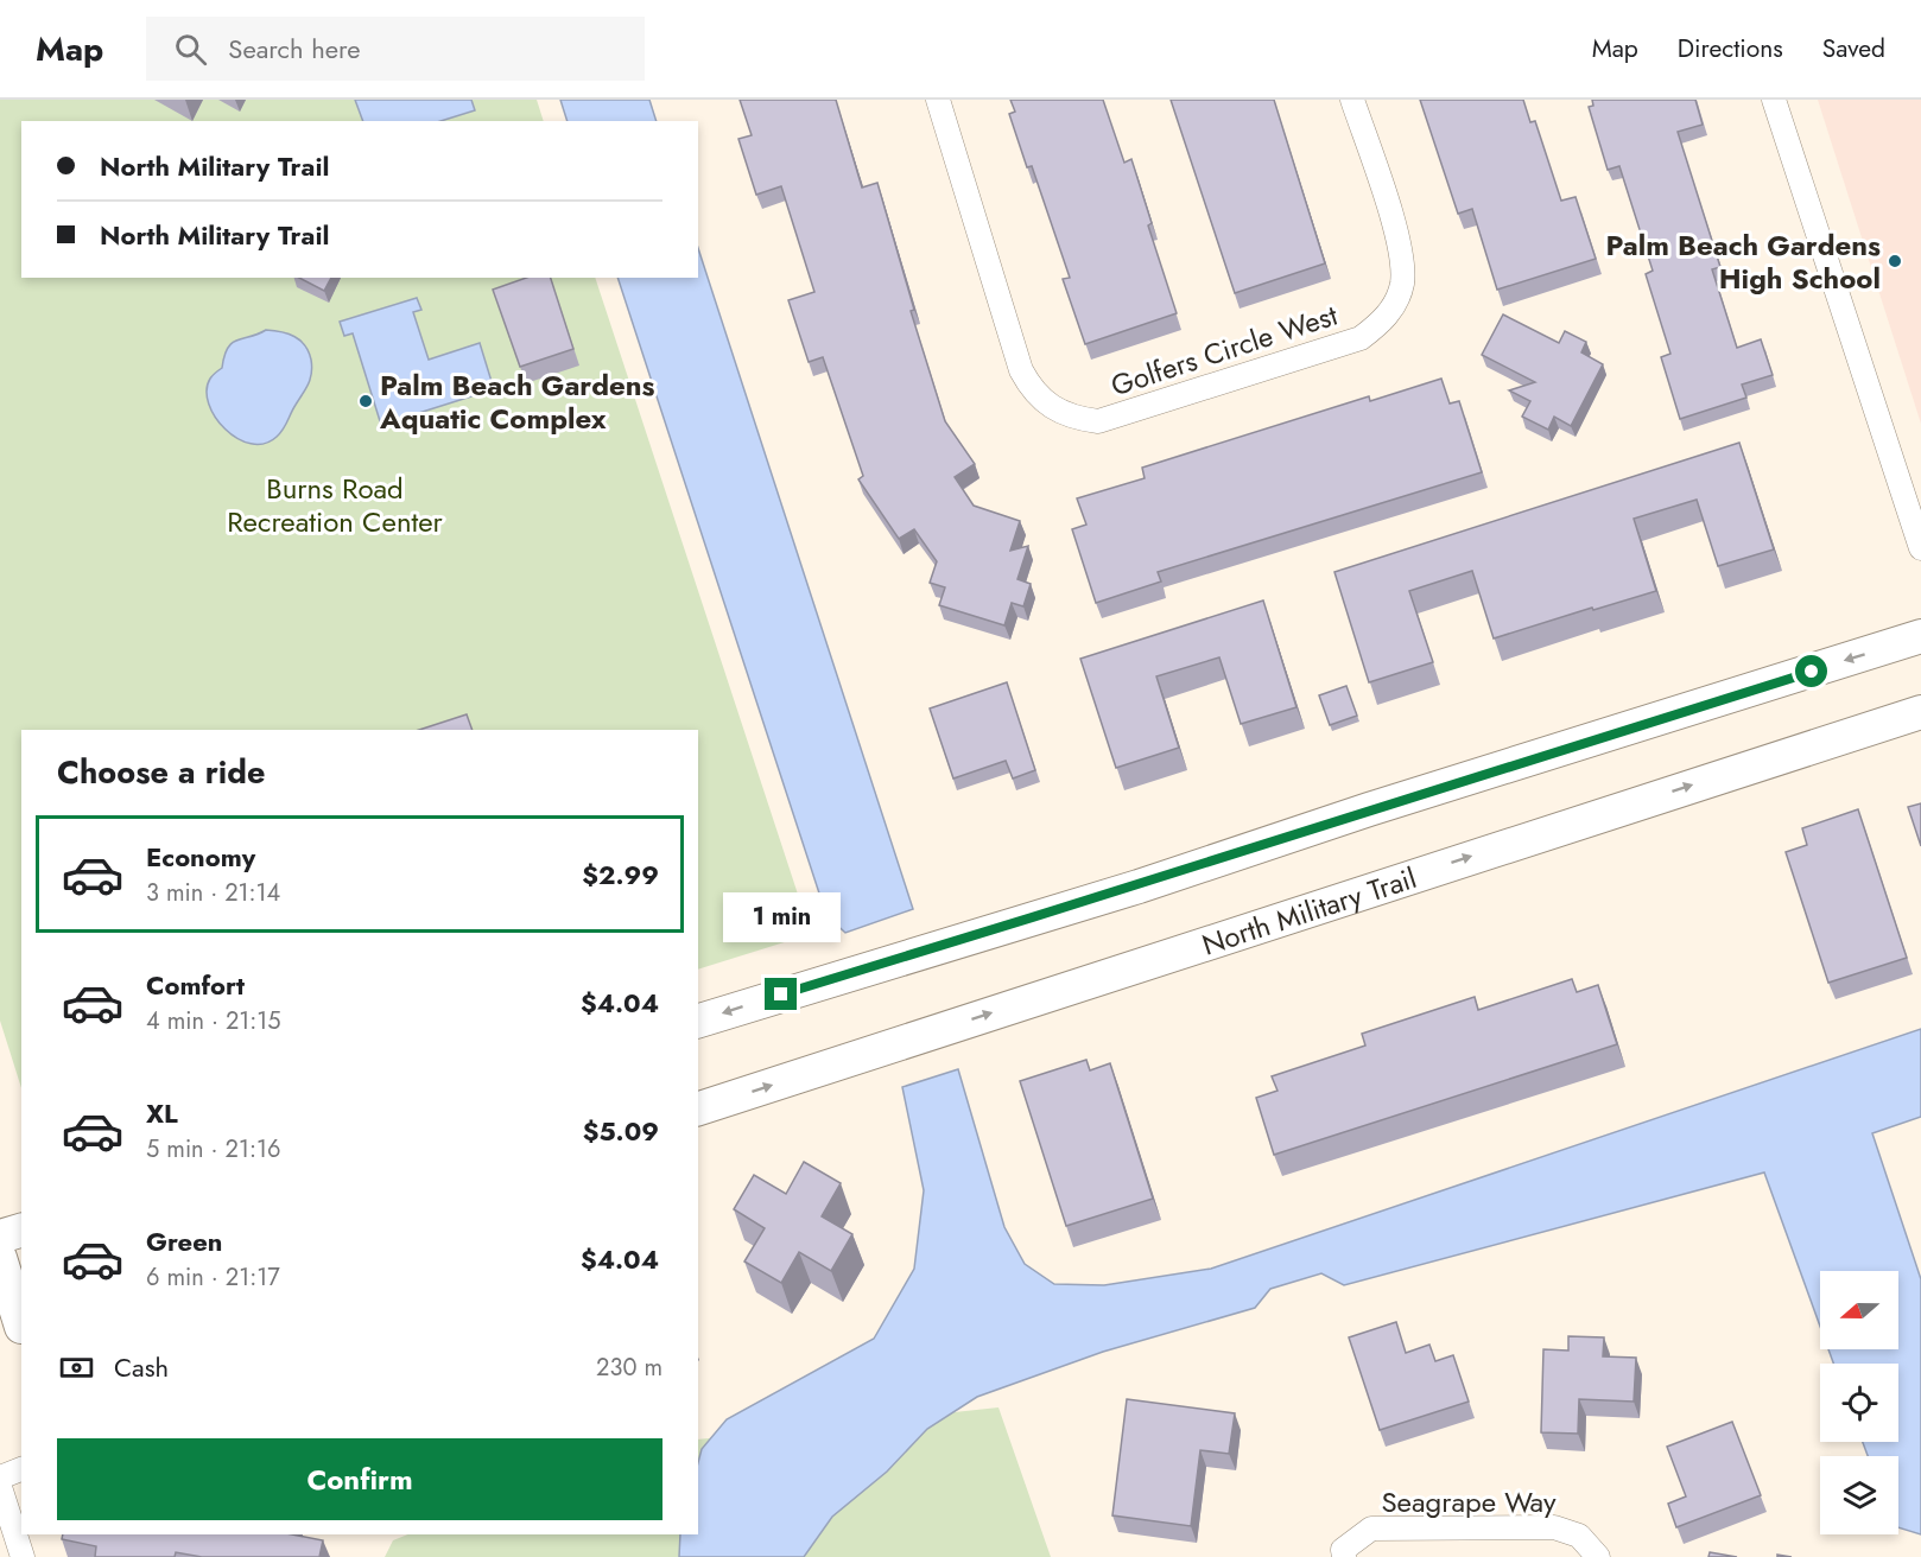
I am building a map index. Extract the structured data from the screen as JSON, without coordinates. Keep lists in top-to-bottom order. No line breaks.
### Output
{"streets":{"main road":["North Military Trail"],"street":["Golfers Circle West","Seagrape Way"]},"parks":["Burns Road Recreation Center"],"places":["Palm Beach Gardens High School","Palm Beach Gardens Aquatic Complex"],"north":"left","page":{"header":"Map","search":"Search here","nav":["Map","Directions","Saved"],"banner":["North Military Trail","North Military Trail"],"heading":"Choose a ride","list":[{"name":"Economy","note":"3 min · 21:14","value":"$2.99"},{"name":"Comfort","note":"4 min · 21:15","value":"$4.04"},{"name":"XL","note":"5 min · 21:16","value":"$5.09"},{"name":"Green","note":"6 min · 21:17","value":"$4.04"}],"bubble":"1 min","pay":["Cash","230 m"],"buttons":"Confirm"}}
